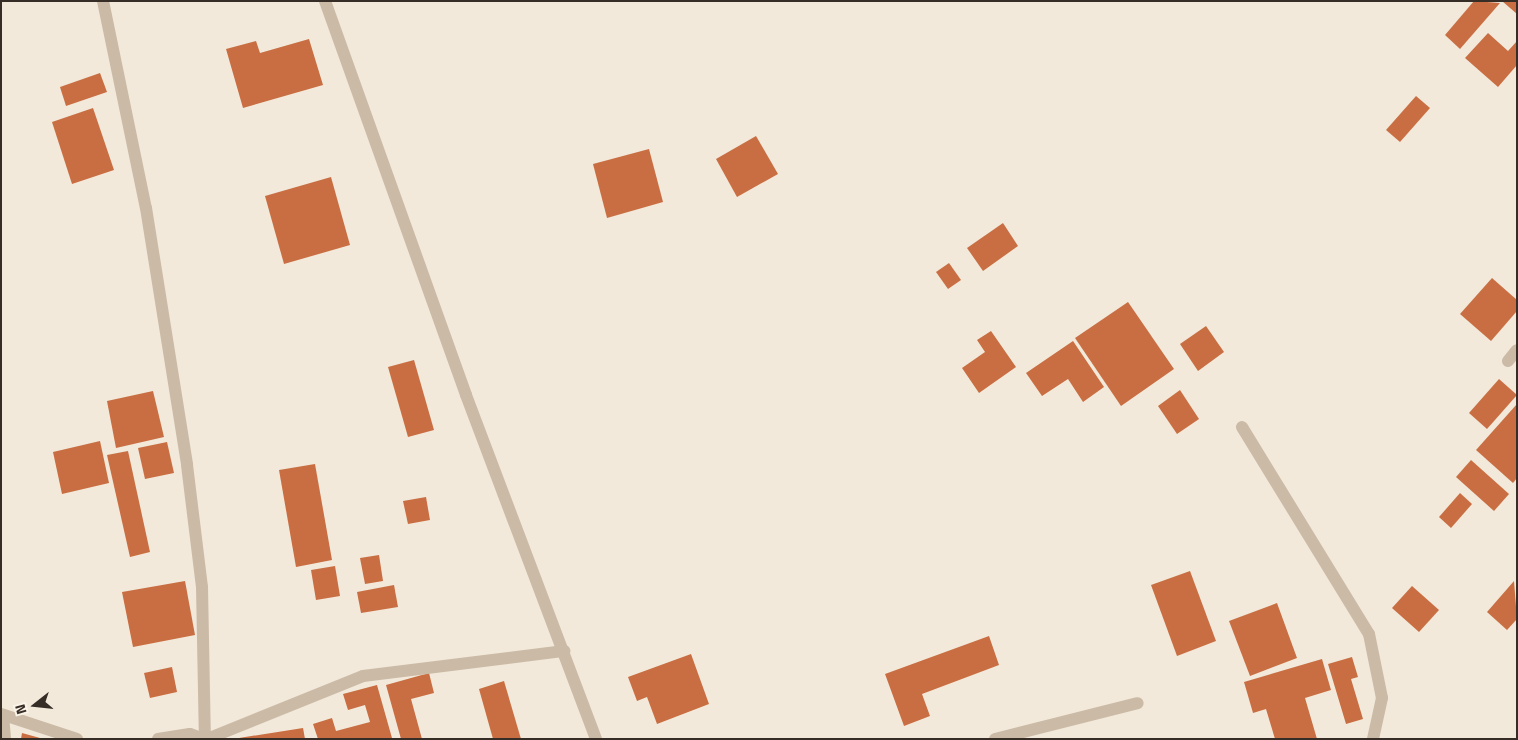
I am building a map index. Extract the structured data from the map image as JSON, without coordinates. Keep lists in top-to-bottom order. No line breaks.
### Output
{"north":"left"}
